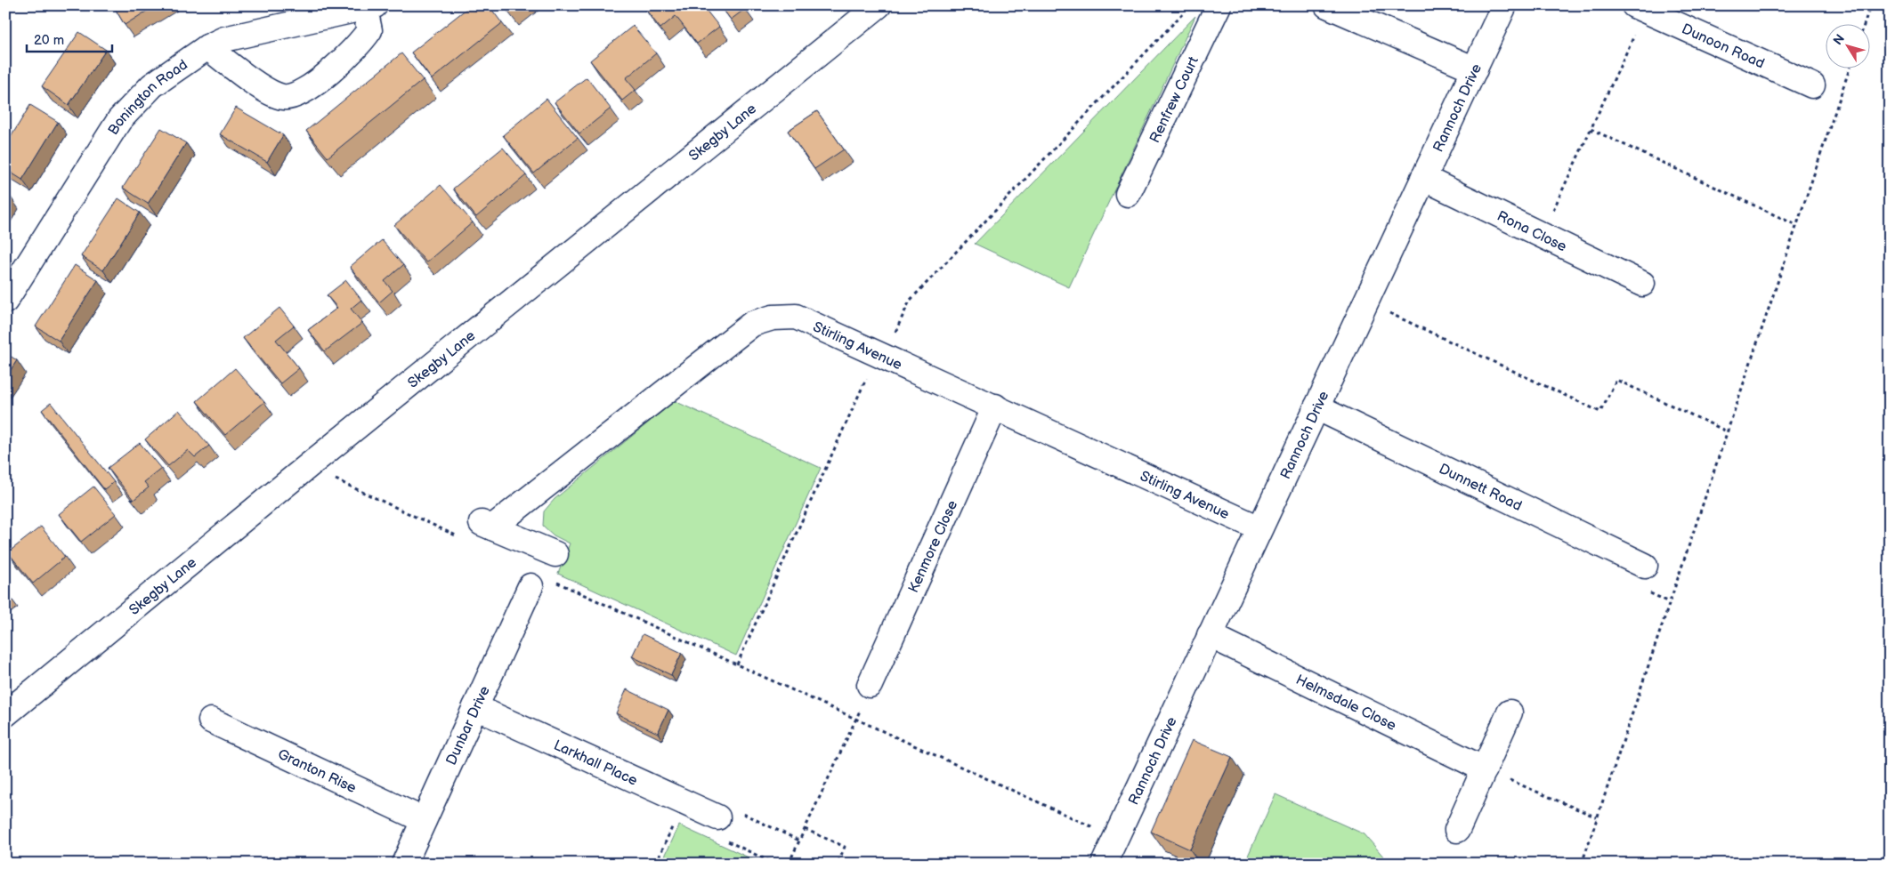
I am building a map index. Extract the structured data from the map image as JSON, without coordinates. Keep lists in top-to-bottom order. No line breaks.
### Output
{"streets":{"street":["Dunoon Road","Bonington Road","Renfrew Court","Rannoch Drive","Skegby Lane","Rona Close","Stirling Avenue","Dunnett Road","Kenmore Close","Helmsdale Close","Dunbar Drive","Larkhall Place","Granton Rise"]},"crossings":[["Rannoch Drive","Rona Close"],["Rannoch Drive","Stirling Avenue"],["Rannoch Drive","Dunnett Road"],["Rannoch Drive","Helmsdale Close"],["Stirling Avenue","Kenmore Close"],["Dunbar Drive","Larkhall Place"],["Dunbar Drive","Granton Rise"]],"scale_bar":"20 m","north":"top left"}
